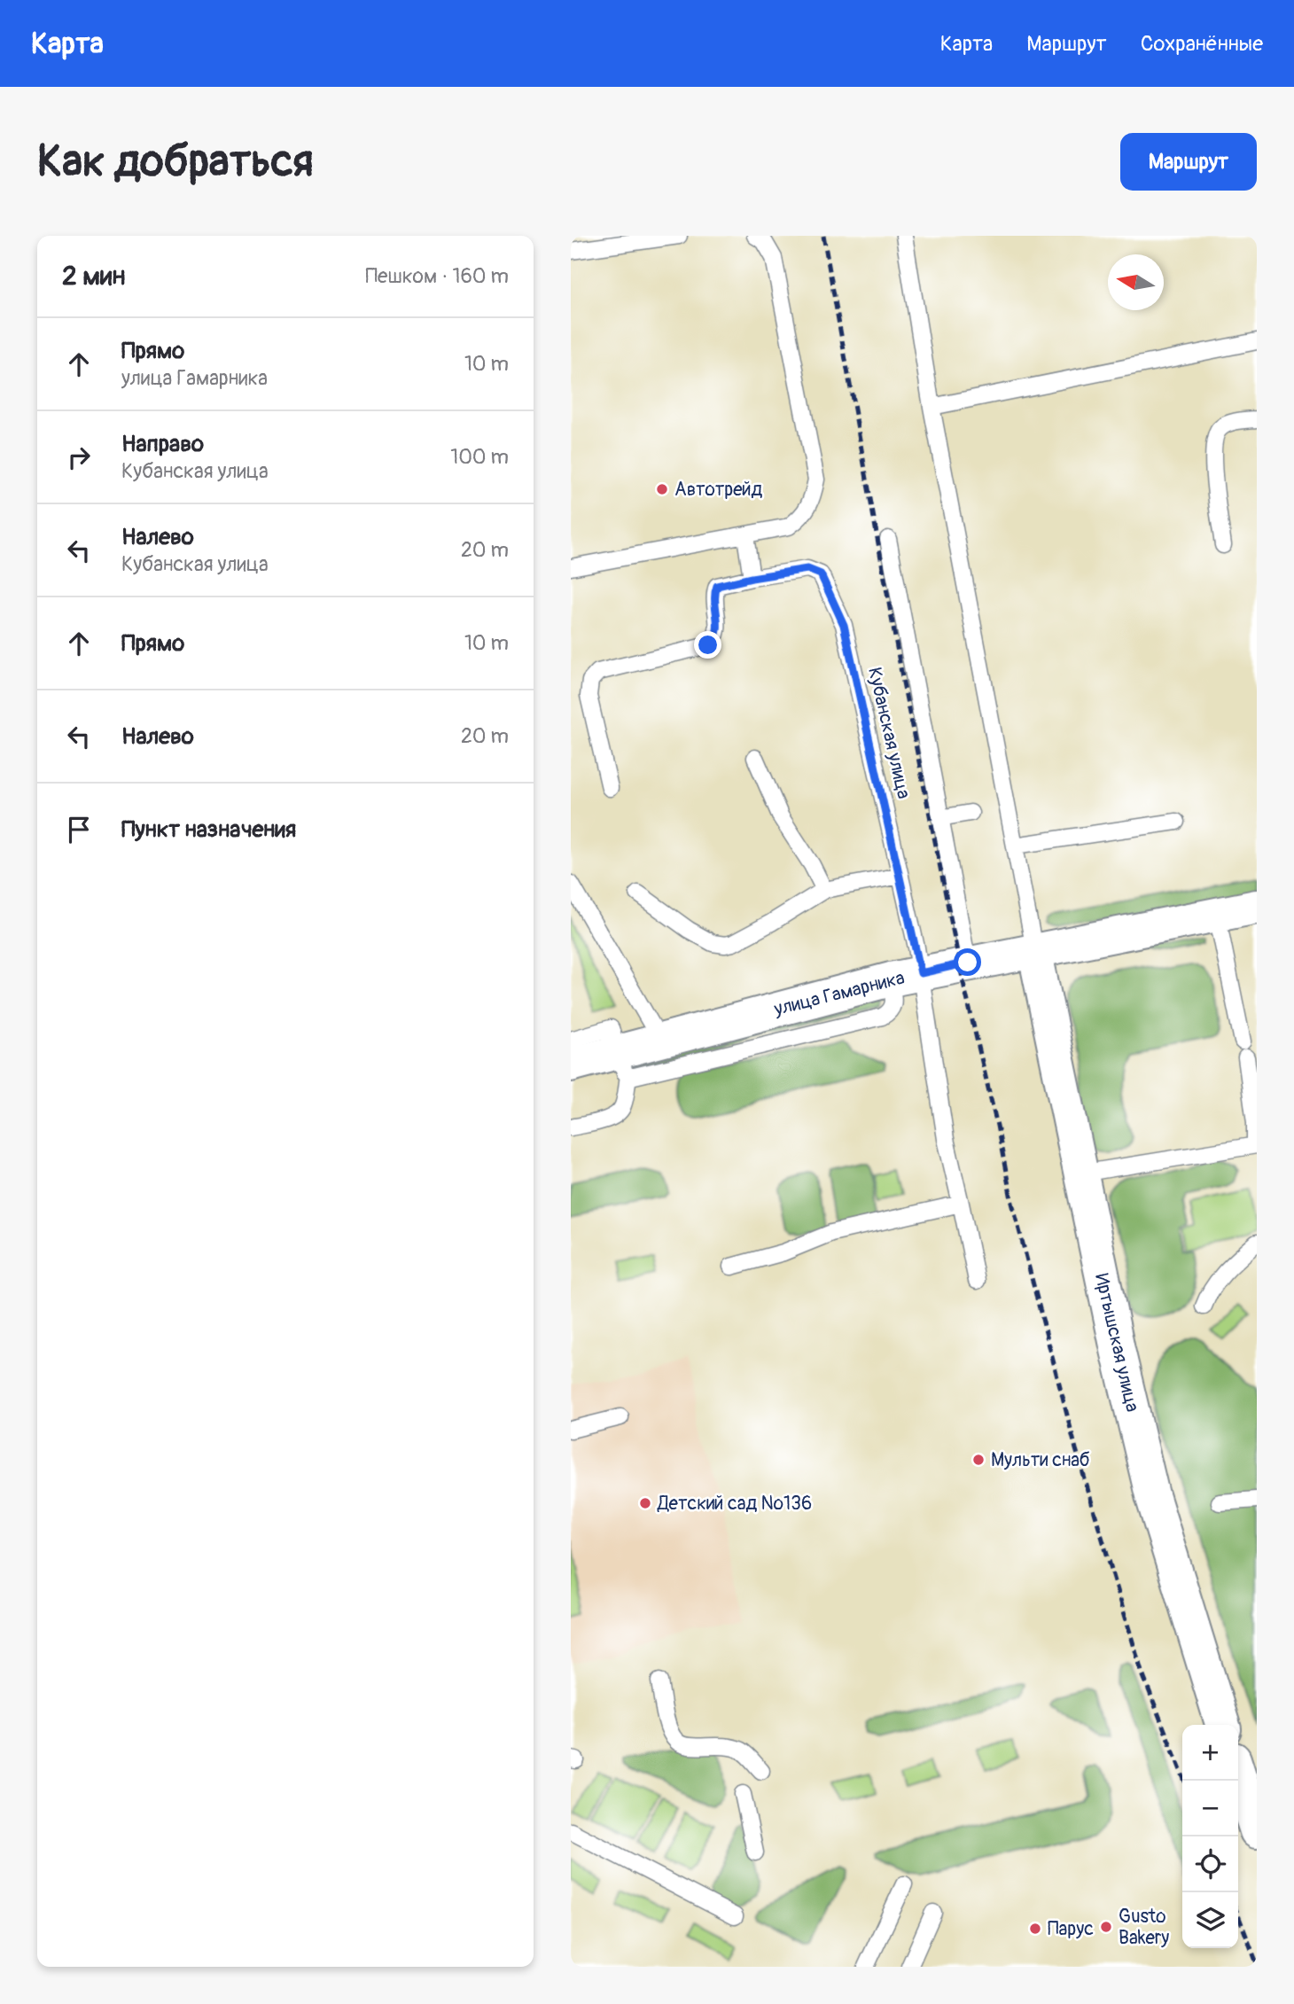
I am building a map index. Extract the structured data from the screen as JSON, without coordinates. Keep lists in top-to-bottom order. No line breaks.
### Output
{"streets":{"main road":["улица Гамарника","Иртышская улица"],"lane":["Кубанская улица"]},"crossings":[["Кубанская улица","улица Гамарника"],["улица Гамарника","Иртышская улица"]],"places":["Автотрейд","Мульти снаб","Детский сад №136","Gusto Bakery","Парус"],"north":"left","page":{"header":"Карта","nav":["Карта","Маршрут","Сохранённые"],"buttons":"Маршрут","title":"Как добраться","heading":["2 мин","Пешком · 160 m"],"list":[["Прямо","улица Гамарника","10 m"],["Направо","Кубанская улица","100 m"],["Налево","Кубанская улица","20 m"],["Прямо","10 m"],["Налево","20 m"],"Пункт назначения"],"map_buttons":["+","−"]}}
